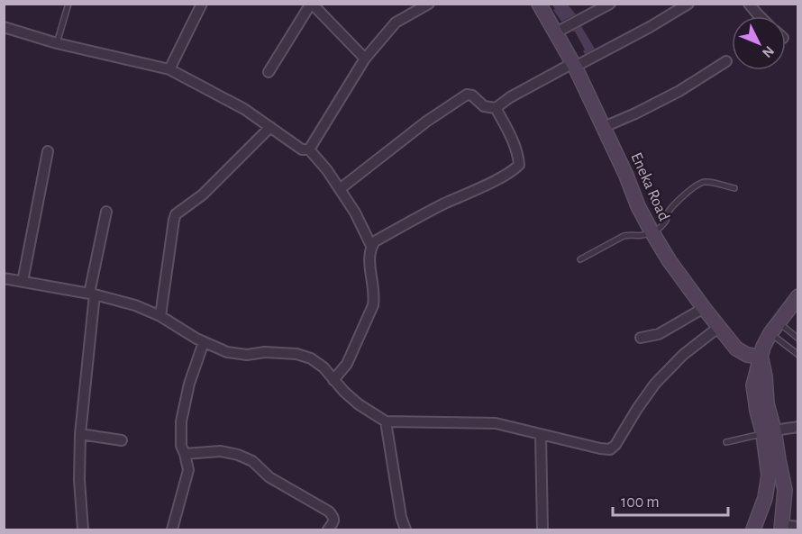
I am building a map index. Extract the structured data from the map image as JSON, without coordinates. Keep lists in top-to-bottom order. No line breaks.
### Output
{"streets":{"main road":["Eneka Road"]},"scale_bar":"100 m","north":"bottom right"}
